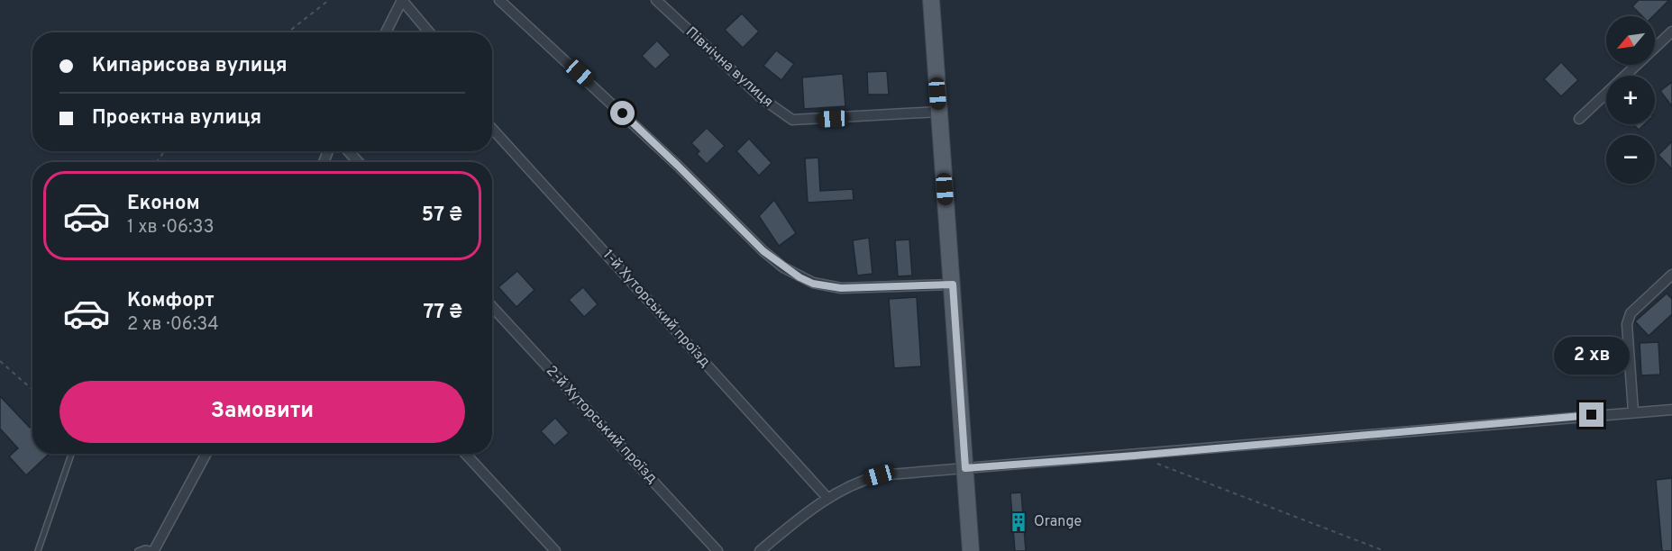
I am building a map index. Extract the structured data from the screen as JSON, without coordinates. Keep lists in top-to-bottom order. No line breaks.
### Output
{"streets":{"street":["Північна вулиця","1-й Хуторський проїзд","2-й Хуторський проїзд"]},"places":{"building":["Orange"]},"north":"bottom left","page":{"map_buttons":["+","−"],"banner":["Кипарисова вулиця","Проектна вулиця"],"list":[{"name":"Економ","note":"1 хв · 06:33","value":"57 ₴"},{"name":"Комфорт","note":"2 хв · 06:34","value":"77 ₴"}],"bubble":"2 хв","buttons":"Замовити"}}
